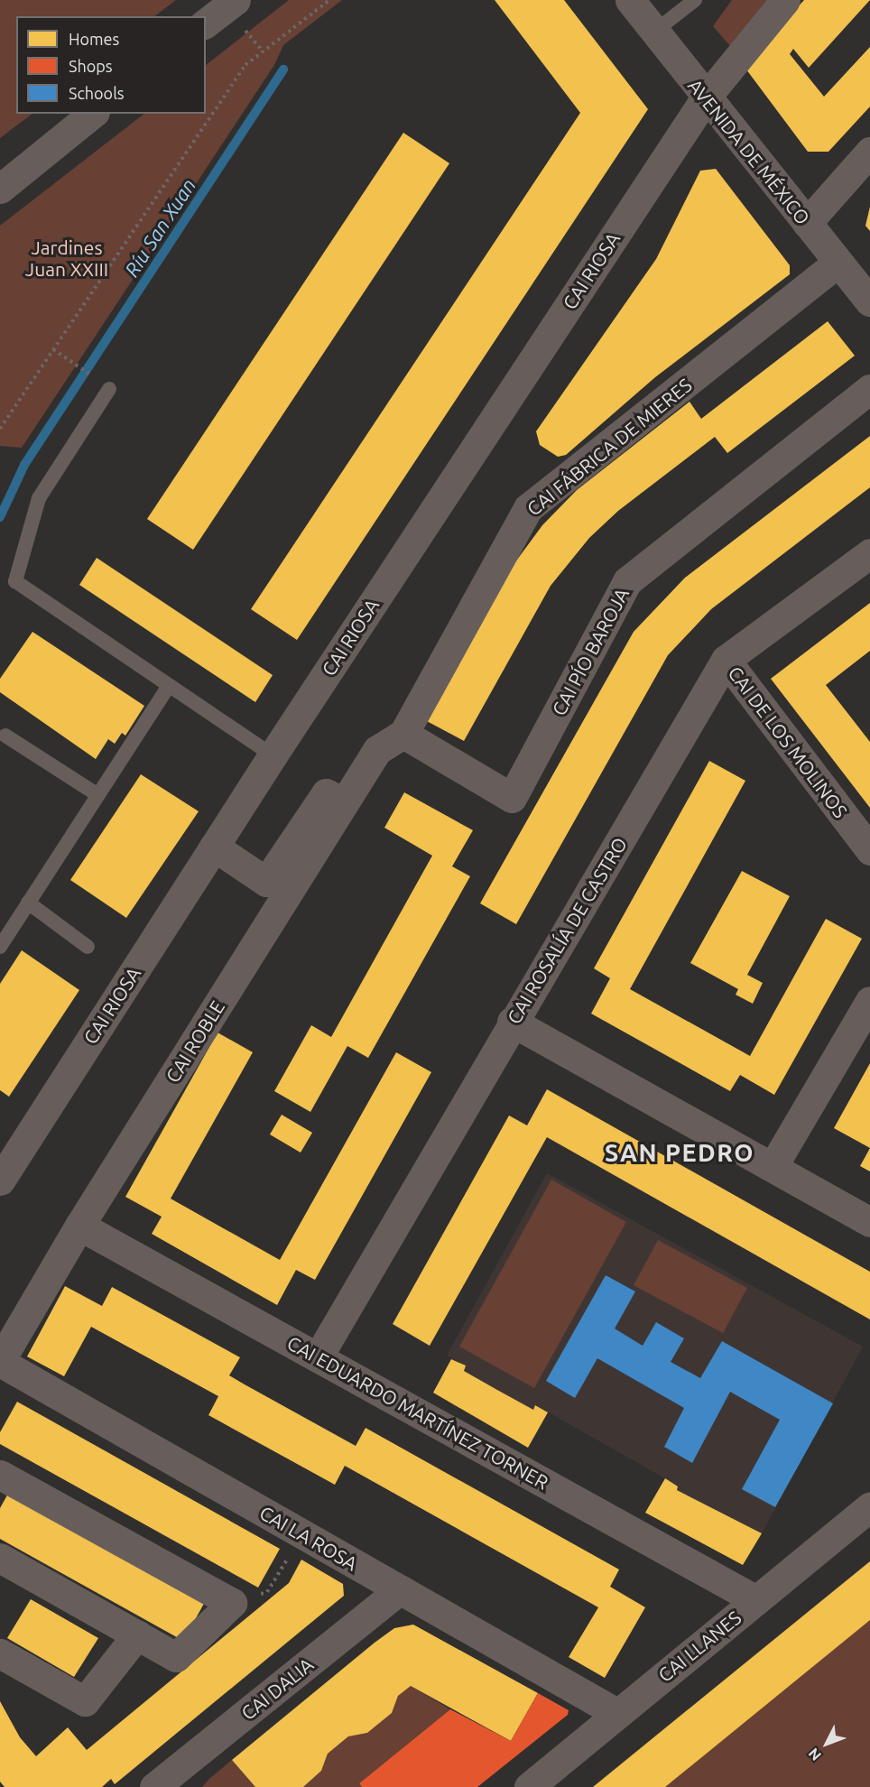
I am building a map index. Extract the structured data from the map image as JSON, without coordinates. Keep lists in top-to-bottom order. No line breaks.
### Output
{"streets":{"street":["AVENIDA DE MÉXICO","CAI RIOSA","CAI FÁBRICA DE MIERES","CAI PÍO BAROJA","CAI DE LOS MOLINOS","CAI ROSALÍA DE CASTRO","CAI ROBLE","CAI EDUARDO MARTÍNEZ TORNER","CAI LA ROSA","CAI LLANES","CAI DALIA"]},"crossings":[["AVENIDA DE MÉXICO","CAI RIOSA"],["AVENIDA DE MÉXICO","CAI FÁBRICA DE MIERES"],["CAI FÁBRICA DE MIERES","CAI PÍO BAROJA"],["CAI FÁBRICA DE MIERES","CAI ROBLE"],["CAI PÍO BAROJA","CAI ROBLE"],["CAI DE LOS MOLINOS","CAI ROSALÍA DE CASTRO"],["CAI ROSALÍA DE CASTRO","CAI EDUARDO MARTÍNEZ TORNER"],["CAI ROBLE","CAI EDUARDO MARTÍNEZ TORNER"],["CAI ROBLE","CAI LA ROSA"],["CAI EDUARDO MARTÍNEZ TORNER","CAI LLANES"],["CAI LA ROSA","CAI LLANES"],["CAI LA ROSA","CAI DALIA"]],"districts":["SAN PEDRO"],"water":["Ríu San Xuan"],"parks":["Jardines Juan XXIII"],"legend":["Homes","Shops","Schools"],"north":"bottom left"}
